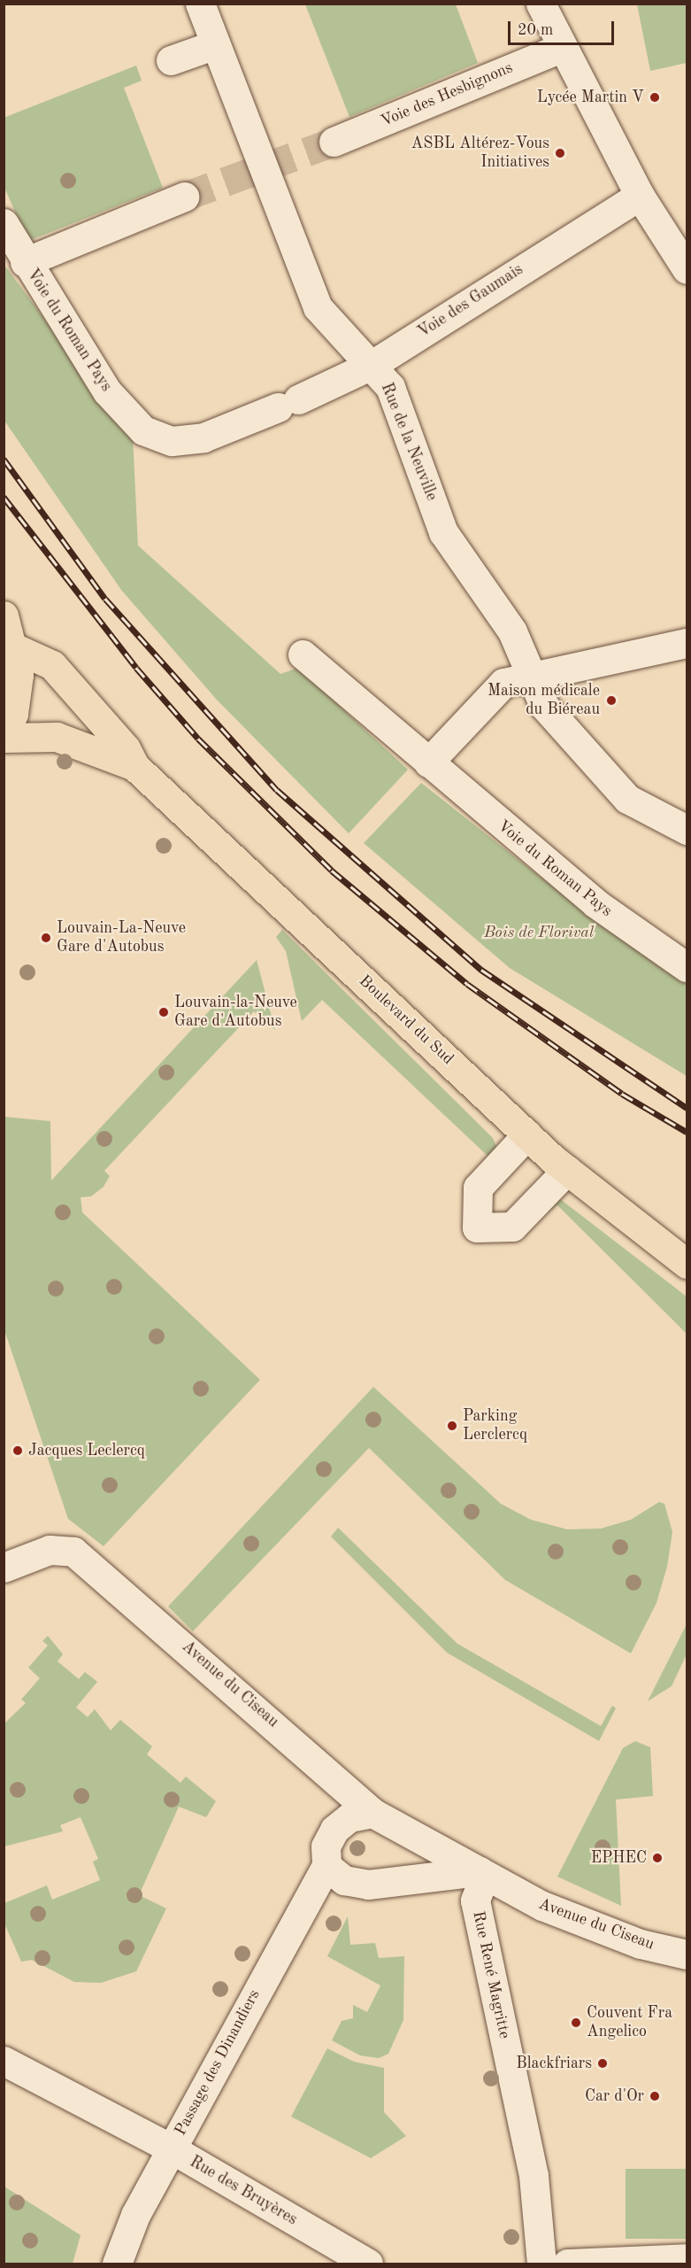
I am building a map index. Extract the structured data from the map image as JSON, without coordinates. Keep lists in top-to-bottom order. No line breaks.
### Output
{"streets":{"main road":["Boulevard du Sud"],"street":["Voie des Hesbignons","Voie des Gaumais","Voie du Roman Pays","Rue de la Neuville","Avenue du Ciseau","Rue René Magritte","Passage des Dinandiers","Rue des Bruyères"]},"crossings":[["Voie des Gaumais","Voie du Roman Pays"],["Voie des Gaumais","Rue de la Neuville"],["Avenue du Ciseau","Rue René Magritte"],["Passage des Dinandiers","Rue des Bruyères"]],"parks":["Bois de Florival"],"places":["Lycée Martin V","ASBL Altérez-Vous Initiatives","Maison médicale du Biéreau","Louvain-La-Neuve Gare d'Autobus","Louvain-la-Neuve Gare d'Autobus","Parking Lerclercq","Jacques Leclercq","EPHEC","Couvent Fra Angelico","Blackfriars","Car d'Or"],"scale_bar":"20 m"}
